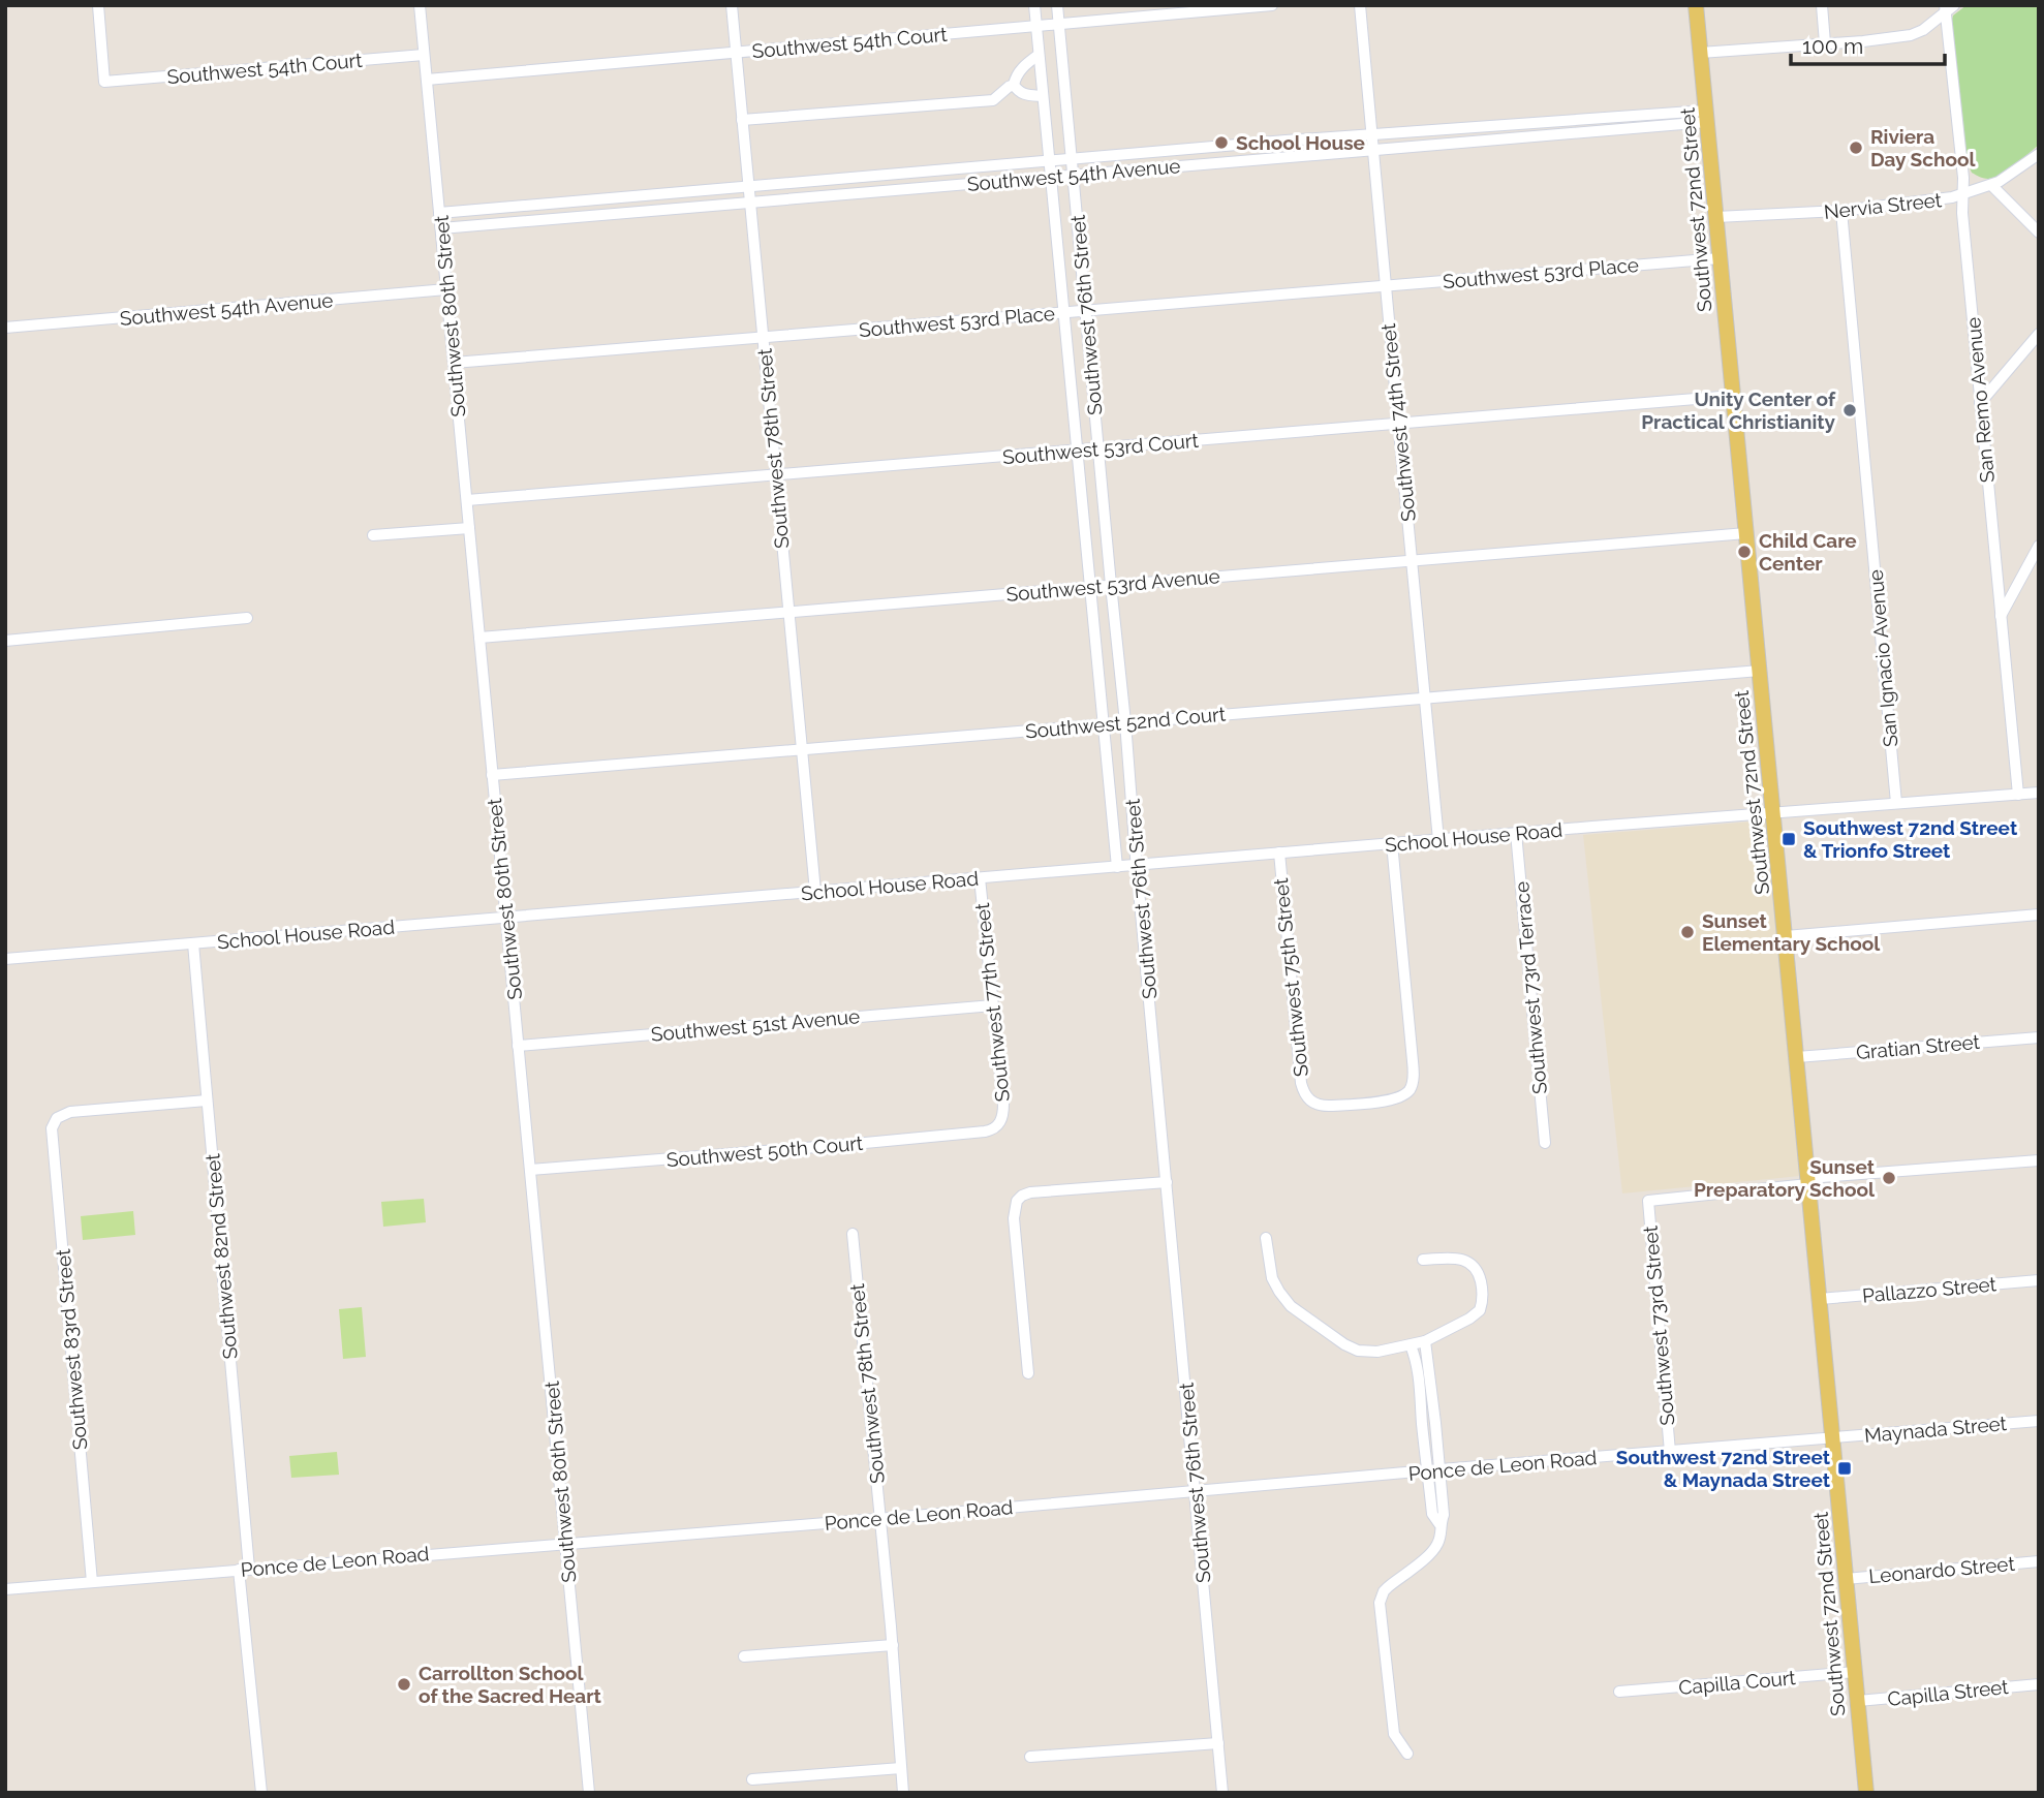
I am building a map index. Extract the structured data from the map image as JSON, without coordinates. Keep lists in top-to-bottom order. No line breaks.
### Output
{"streets":{"main road":["Southwest 72nd Street"],"street":["Southwest 54th Court","Southwest 54th Avenue","Nervia Street","Southwest 53rd Place","Southwest 76th Street","Southwest 80th Street","San Remo Avenue","Southwest 74th Street","Southwest 78th Street","Southwest 53rd Court","Southwest 53rd Avenue","San Ignacio Avenue","Southwest 52nd Court","School House Road","Southwest 75th Street","Southwest 73rd Terrace","Southwest 77th Street","Southwest 51st Avenue","Gratian Street","Southwest 50th Court","Southwest 82nd Street","Pallazzo Street","Southwest 73rd Street","Southwest 83rd Street","Maynada Street","Ponce de Leon Road","Leonardo Street","Capilla Court","Capilla Street"]},"crossings":[["Southwest 54th Court","Southwest 76th Street"],["Southwest 54th Court","Southwest 80th Street"],["Southwest 54th Court","Southwest 78th Street"],["Southwest 54th Avenue","Southwest 72nd Street"],["Southwest 54th Avenue","Southwest 76th Street"],["Southwest 54th Avenue","Southwest 80th Street"],["Southwest 54th Avenue","Southwest 74th Street"],["Southwest 54th Avenue","Southwest 78th Street"],["Nervia Street","Southwest 72nd Street"],["Nervia Street","San Remo Avenue"],["Nervia Street","San Ignacio Avenue"],["Southwest 72nd Street","Southwest 53rd Place"],["Southwest 72nd Street","Southwest 53rd Court"],["Southwest 72nd Street","Southwest 53rd Avenue"],["Southwest 72nd Street","Southwest 52nd Court"],["Southwest 72nd Street","School House Road"],["Southwest 72nd Street","Gratian Street"],["Southwest 72nd Street","Pallazzo Street"],["Southwest 72nd Street","Southwest 73rd Street"],["Southwest 72nd Street","Maynada Street"],["Southwest 72nd Street","Ponce de Leon Road"],["Southwest 72nd Street","Leonardo Street"],["Southwest 72nd Street","Capilla Court"],["Southwest 72nd Street","Capilla Street"],["Southwest 53rd Place","Southwest 76th Street"],["Southwest 53rd Place","Southwest 80th Street"],["Southwest 53rd Place","Southwest 74th Street"],["Southwest 53rd Place","Southwest 78th Street"],["Southwest 76th Street","Southwest 53rd Court"],["Southwest 76th Street","Southwest 53rd Avenue"],["Southwest 76th Street","Southwest 52nd Court"],["Southwest 76th Street","School House Road"],["Southwest 76th Street","Ponce de Leon Road"],["Southwest 80th Street","Southwest 53rd Court"],["Southwest 80th Street","Southwest 53rd Avenue"],["Southwest 80th Street","Southwest 52nd Court"],["Southwest 80th Street","School House Road"],["Southwest 80th Street","Southwest 51st Avenue"],["Southwest 80th Street","Southwest 50th Court"],["Southwest 80th Street","Ponce de Leon Road"],["San Remo Avenue","School House Road"],["Southwest 74th Street","Southwest 53rd Court"],["Southwest 74th Street","Southwest 53rd Avenue"],["Southwest 74th Street","Southwest 52nd Court"],["Southwest 74th Street","School House Road"],["Southwest 78th Street","Southwest 53rd Court"],["Southwest 78th Street","Southwest 53rd Avenue"],["Southwest 78th Street","Southwest 52nd Court"],["Southwest 78th Street","School House Road"],["Southwest 78th Street","Ponce de Leon Road"],["San Ignacio Avenue","School House Road"],["School House Road","Southwest 75th Street"],["School House Road","Southwest 73rd Terrace"],["School House Road","Southwest 77th Street"],["School House Road","Southwest 82nd Street"],["Southwest 77th Street","Southwest 51st Avenue"],["Southwest 77th Street","Southwest 50th Court"],["Southwest 82nd Street","Southwest 83rd Street"],["Southwest 82nd Street","Ponce de Leon Road"],["Southwest 73rd Street","Ponce de Leon Road"],["Southwest 83rd Street","Ponce de Leon Road"],["Maynada Street","Ponce de Leon Road"]],"places":{"other":["School House","Riviera Day School","Unity Center of Practical Christianity","Child Care Center","Sunset Elementary School","Sunset Preparatory School","Carrollton School of the Sacred Heart"],"transit":["Southwest 72nd Street & Trionfo Street","Southwest 72nd Street & Maynada Street"]},"scale_bar":"100 m"}
